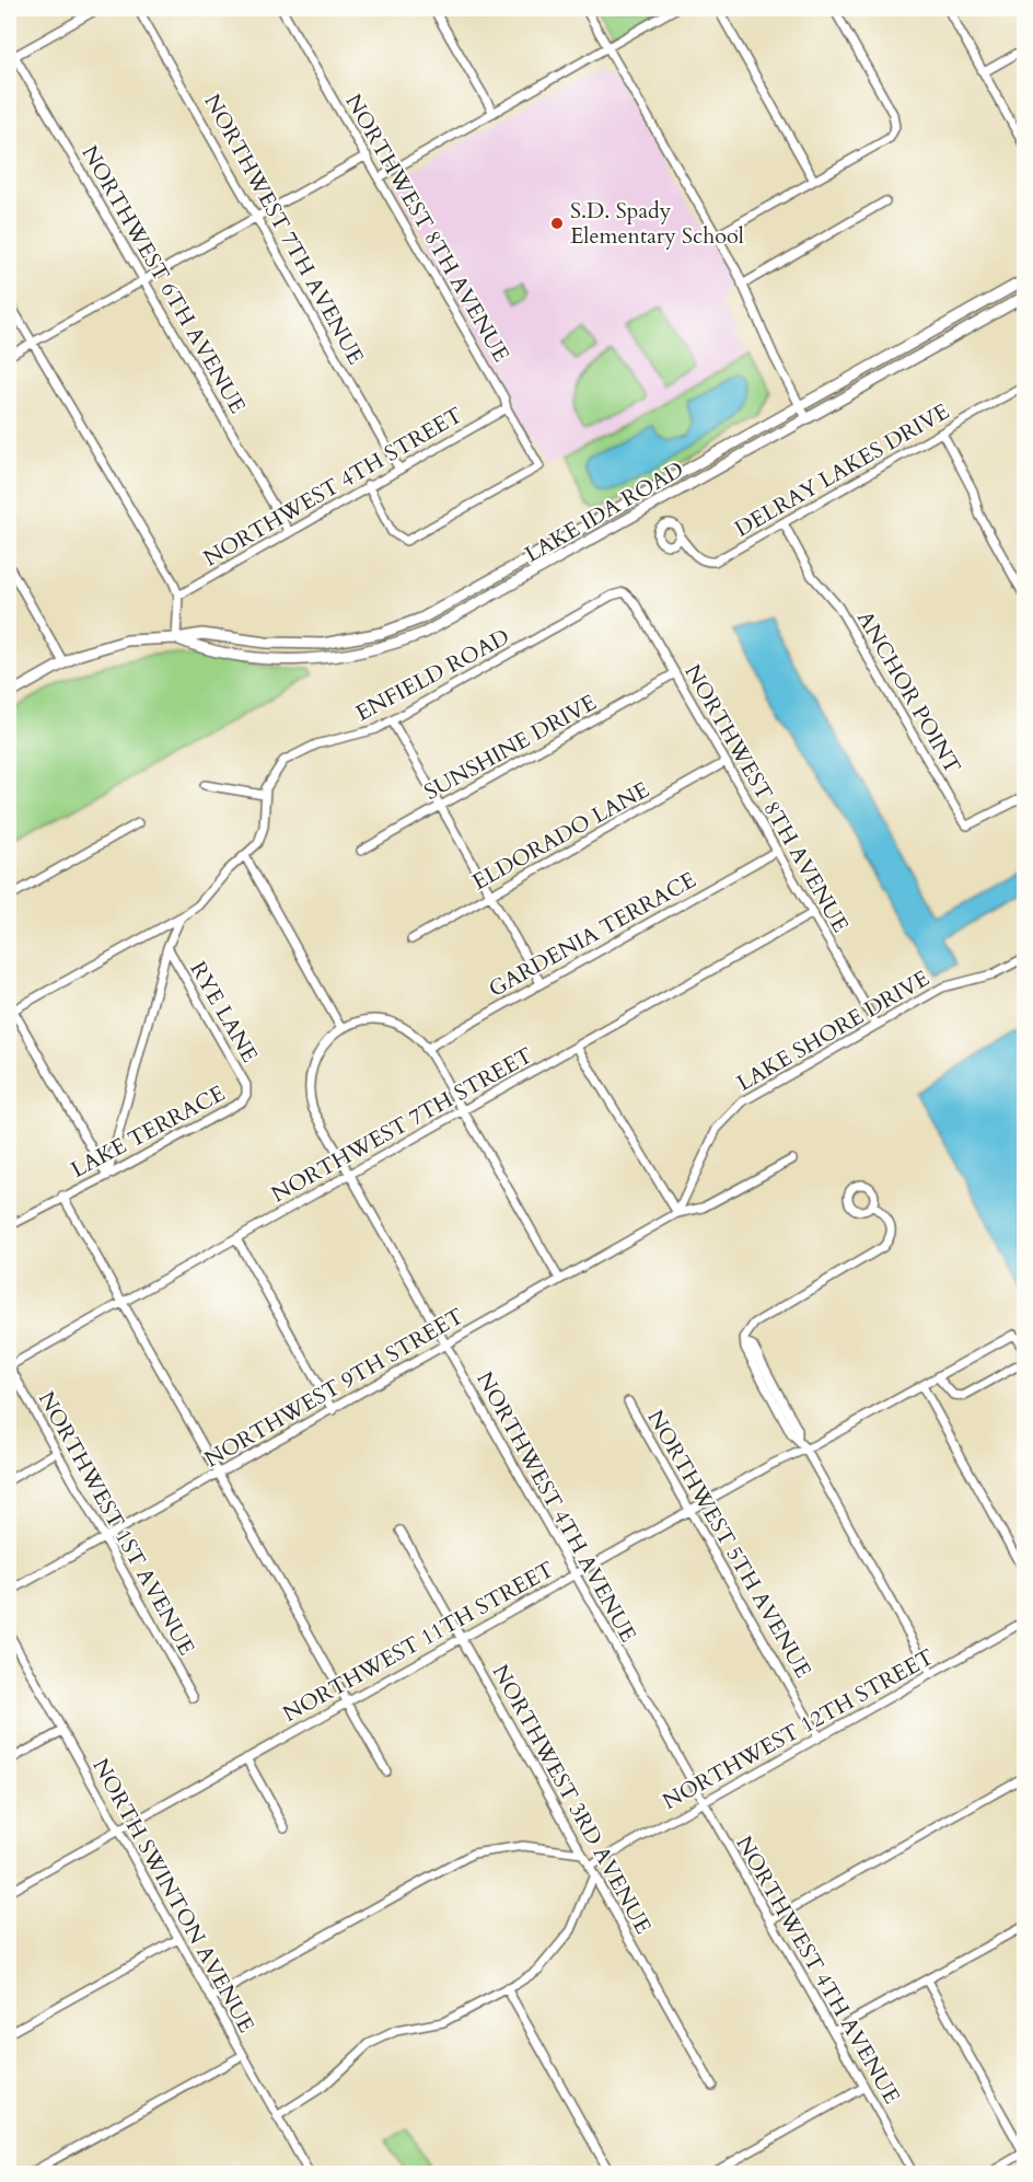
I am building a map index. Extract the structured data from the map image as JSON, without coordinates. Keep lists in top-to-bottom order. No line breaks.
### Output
{"streets":{"street":["NORTHWEST 8TH AVENUE","NORTHWEST 7TH AVENUE","NORTHWEST 6TH AVENUE","DELRAY LAKES DRIVE","NORTHWEST 4TH STREET","LAKE IDA ROAD","ENFIELD ROAD","ANCHOR POINT","SUNSHINE DRIVE","ELDORADO LANE","GARDENIA TERRACE","RYE LANE","LAKE SHORE DRIVE","NORTHWEST 7TH STREET","LAKE TERRACE","NORTHWEST 9TH STREET","NORTHWEST 4TH AVENUE","NORTHWEST 1ST AVENUE","NORTHWEST 5TH AVENUE","NORTHWEST 11TH STREET","NORTHWEST 12TH STREET","NORTHWEST 3RD AVENUE","NORTH SWINTON AVENUE"]},"crossings":[["NORTHWEST 8TH AVENUE","NORTHWEST 4TH STREET"],["NORTHWEST 8TH AVENUE","ENFIELD ROAD"],["NORTHWEST 8TH AVENUE","SUNSHINE DRIVE"],["NORTHWEST 8TH AVENUE","ELDORADO LANE"],["NORTHWEST 8TH AVENUE","GARDENIA TERRACE"],["NORTHWEST 8TH AVENUE","LAKE SHORE DRIVE"],["NORTHWEST 8TH AVENUE","NORTHWEST 7TH STREET"],["NORTHWEST 7TH AVENUE","NORTHWEST 4TH STREET"],["NORTHWEST 6TH AVENUE","NORTHWEST 4TH STREET"],["DELRAY LAKES DRIVE","ANCHOR POINT"],["ENFIELD ROAD","RYE LANE"],["ENFIELD ROAD","LAKE TERRACE"],["GARDENIA TERRACE","NORTHWEST 7TH STREET"],["GARDENIA TERRACE","NORTHWEST 4TH AVENUE"],["RYE LANE","LAKE TERRACE"],["LAKE SHORE DRIVE","NORTHWEST 9TH STREET"],["NORTHWEST 7TH STREET","NORTHWEST 4TH AVENUE"],["NORTHWEST 7TH STREET","NORTHWEST 1ST AVENUE"],["NORTHWEST 9TH STREET","NORTHWEST 4TH AVENUE"],["NORTHWEST 9TH STREET","NORTHWEST 1ST AVENUE"],["NORTHWEST 4TH AVENUE","NORTHWEST 11TH STREET"],["NORTHWEST 4TH AVENUE","NORTHWEST 12TH STREET"],["NORTHWEST 5TH AVENUE","NORTHWEST 11TH STREET"],["NORTHWEST 5TH AVENUE","NORTHWEST 12TH STREET"],["NORTHWEST 11TH STREET","NORTHWEST 3RD AVENUE"],["NORTHWEST 11TH STREET","NORTH SWINTON AVENUE"],["NORTHWEST 12TH STREET","NORTHWEST 3RD AVENUE"]],"places":["S.D. Spady Elementary School"]}
